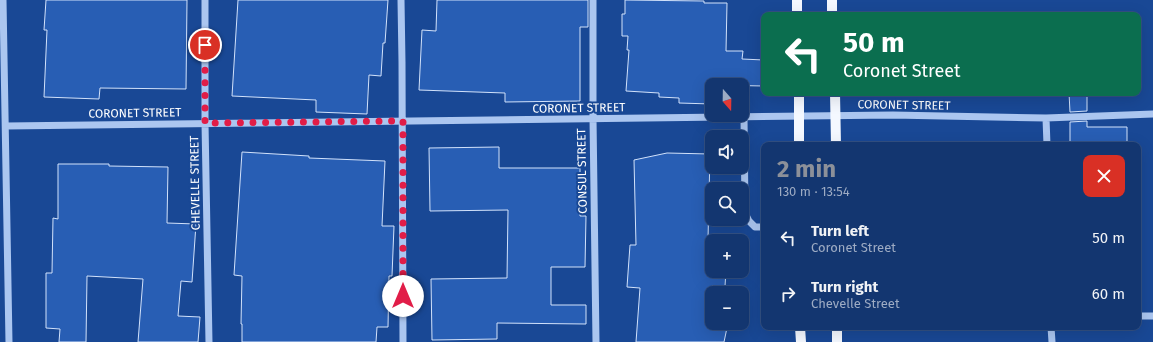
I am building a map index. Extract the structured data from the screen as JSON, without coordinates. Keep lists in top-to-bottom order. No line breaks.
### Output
{"streets":{"street":["CORONET STREET","CONSUL STREET","CHEVELLE STREET"]},"crossings":[["CORONET STREET","CONSUL STREET"],["CORONET STREET","CHEVELLE STREET"]],"north":"bottom","page":{"turn":["50 m","Coronet Street"],"map_buttons":["+","−"],"heading":["2 min","130 m · 13:54"],"list":[{"name":"Turn left","note":"Coronet Street","value":"50 m"},{"name":"Turn right","note":"Chevelle Street","value":"60 m"}]}}
